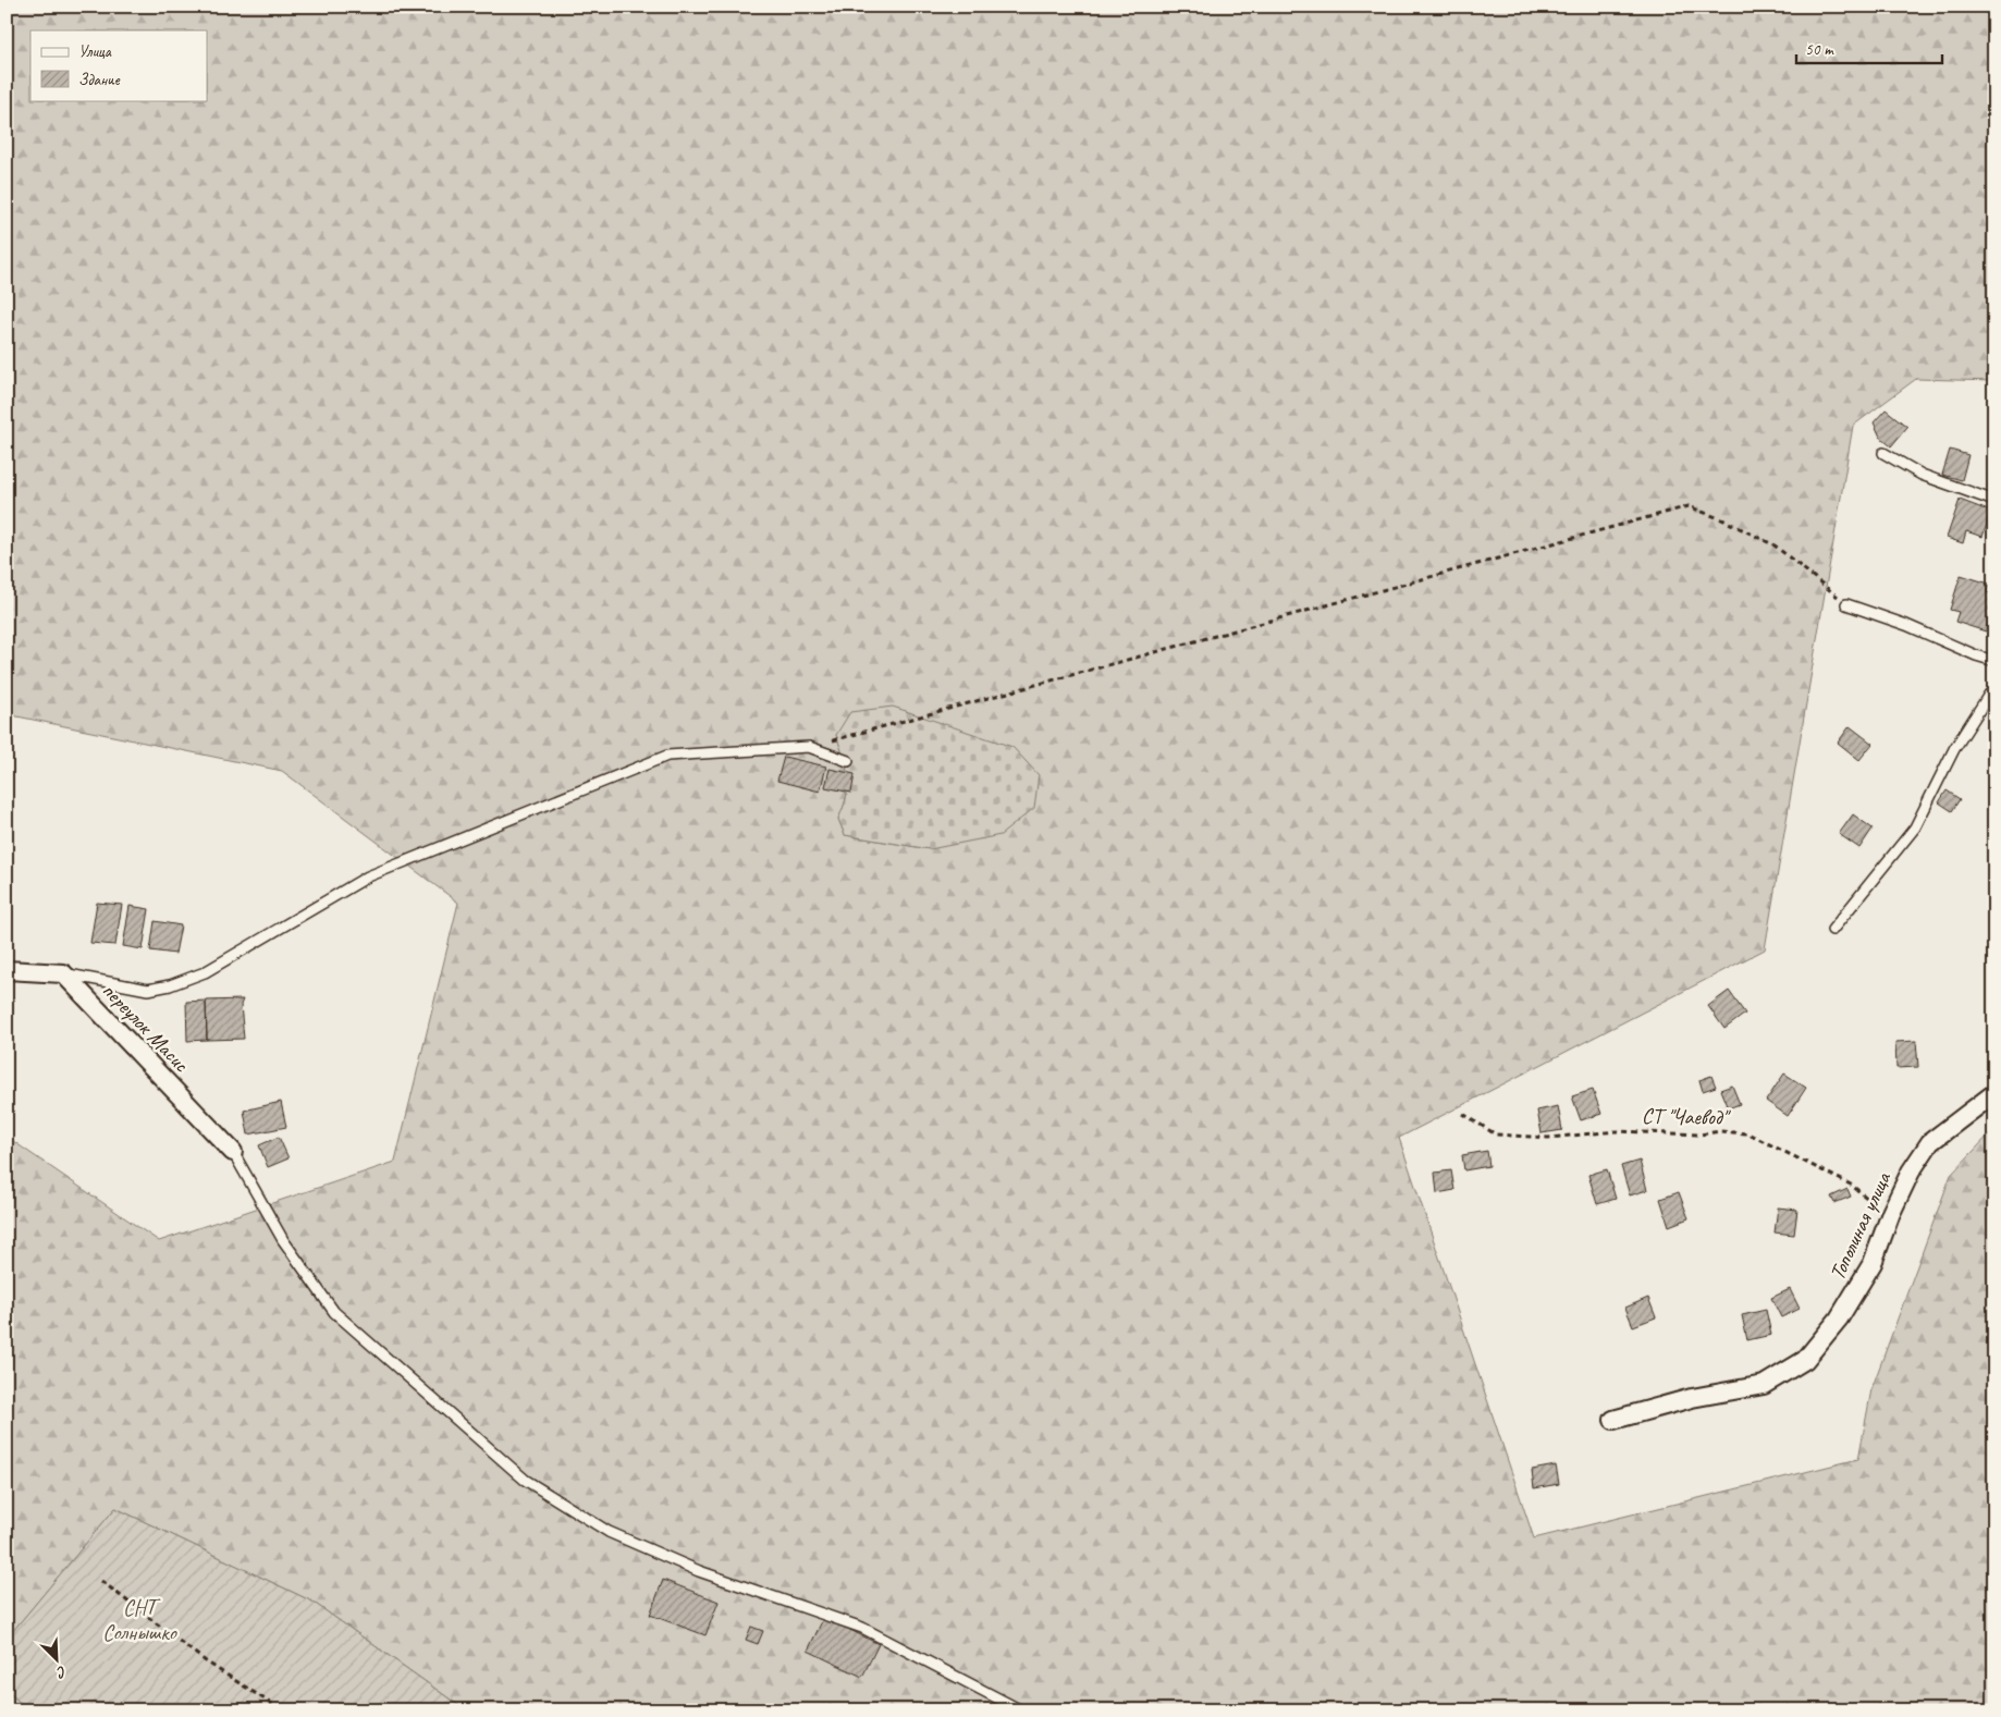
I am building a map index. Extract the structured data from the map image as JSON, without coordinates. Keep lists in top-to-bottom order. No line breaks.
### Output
{"streets":{"street":["переулок Масис","Тополиная улица"],"path":["СТ \"Чаевод\""]},"crossings":[["СТ \"Чаевод\"","Тополиная улица"]],"parks":["СНТ Солнышко"],"legend":["Улица","Здание"],"scale_bar":"50 m","north":"bottom right"}
